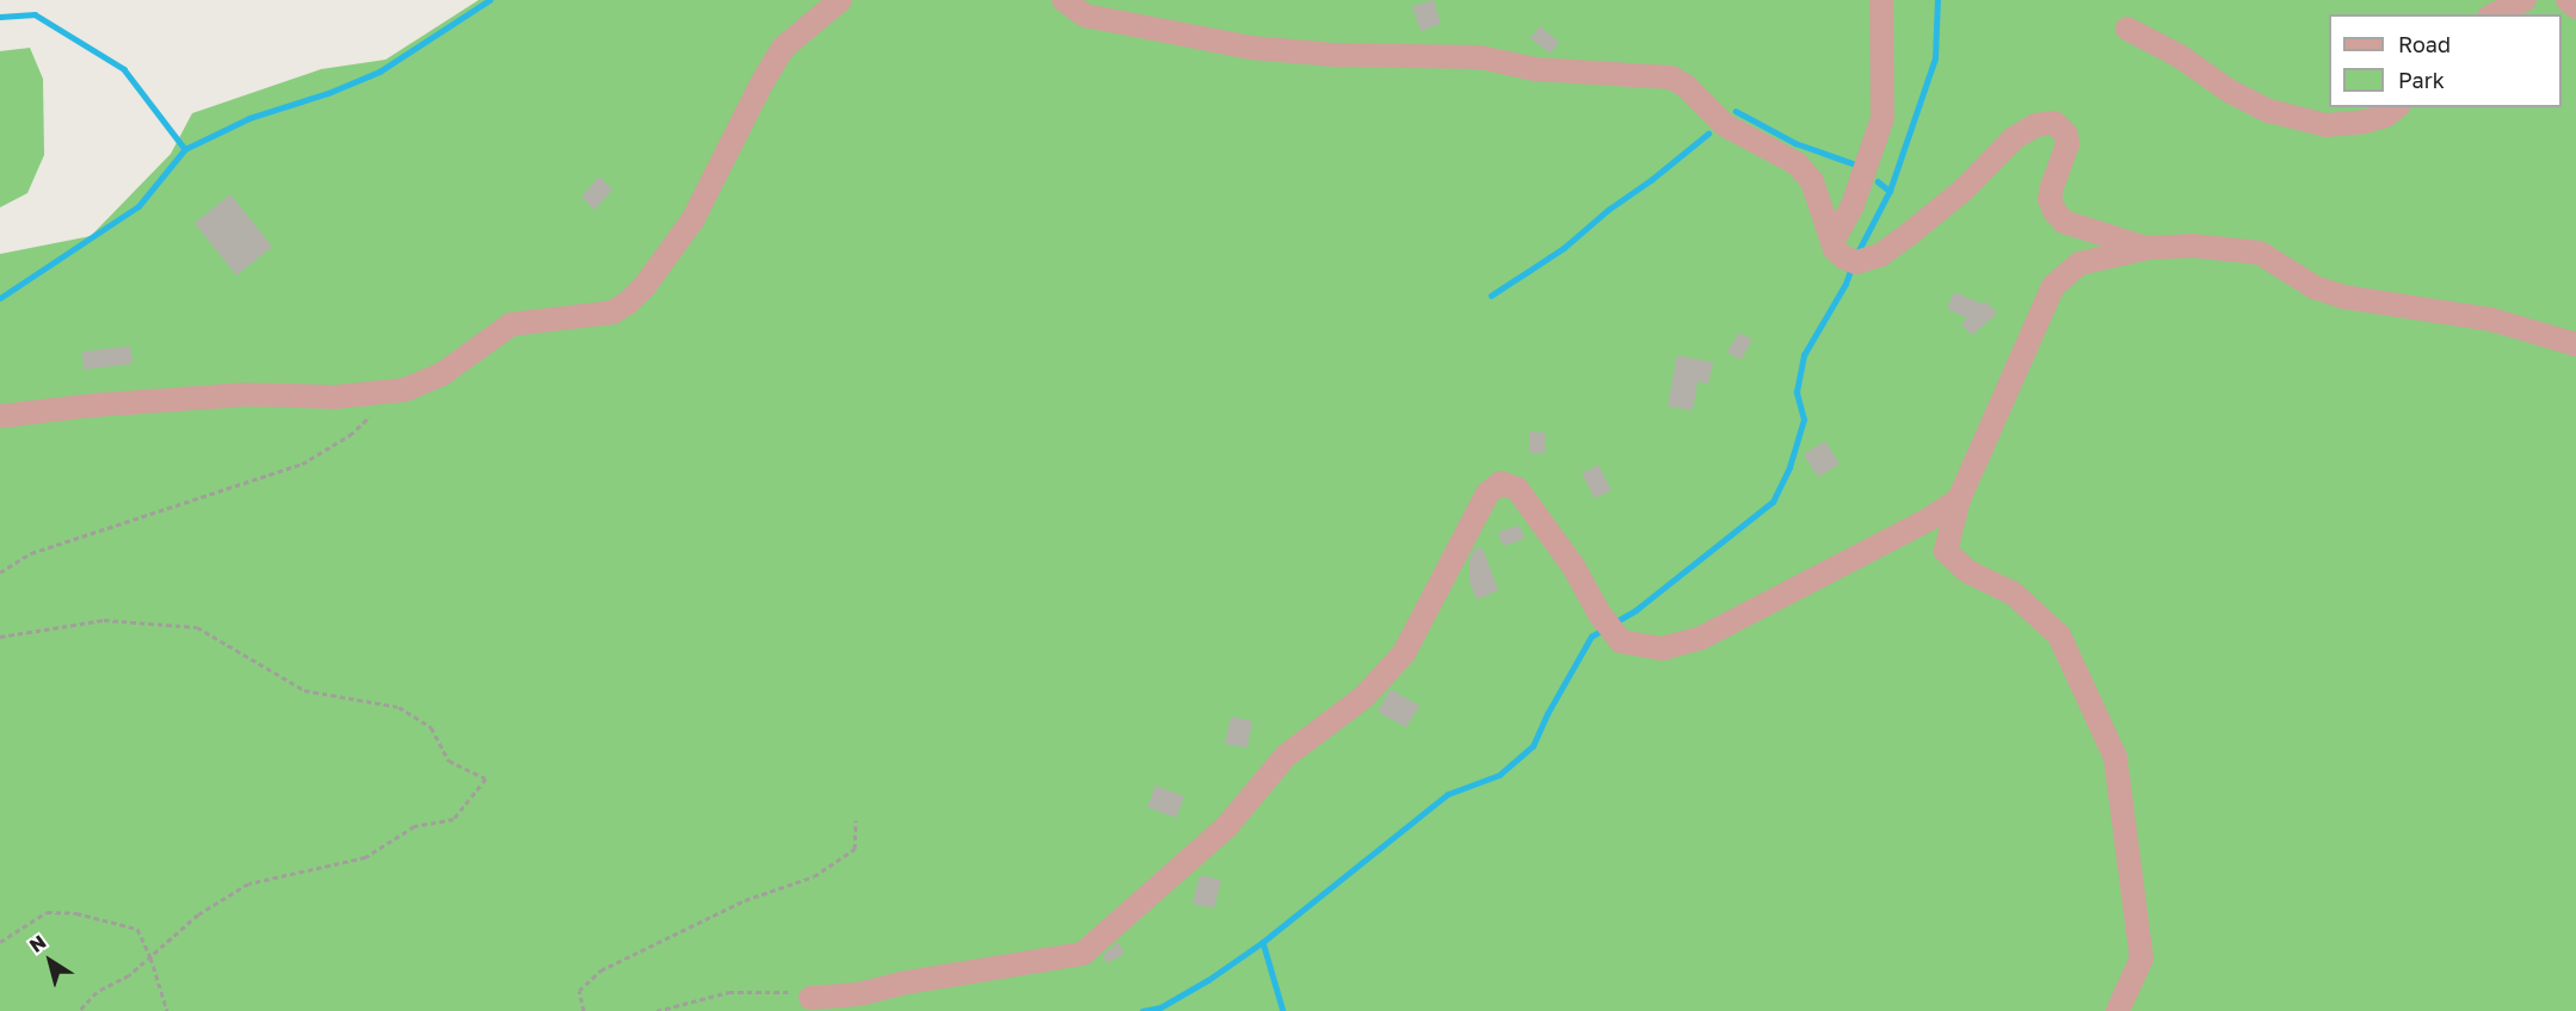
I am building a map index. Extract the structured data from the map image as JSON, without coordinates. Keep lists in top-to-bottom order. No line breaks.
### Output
{"legend":["Road","Park"],"north":"top left"}
